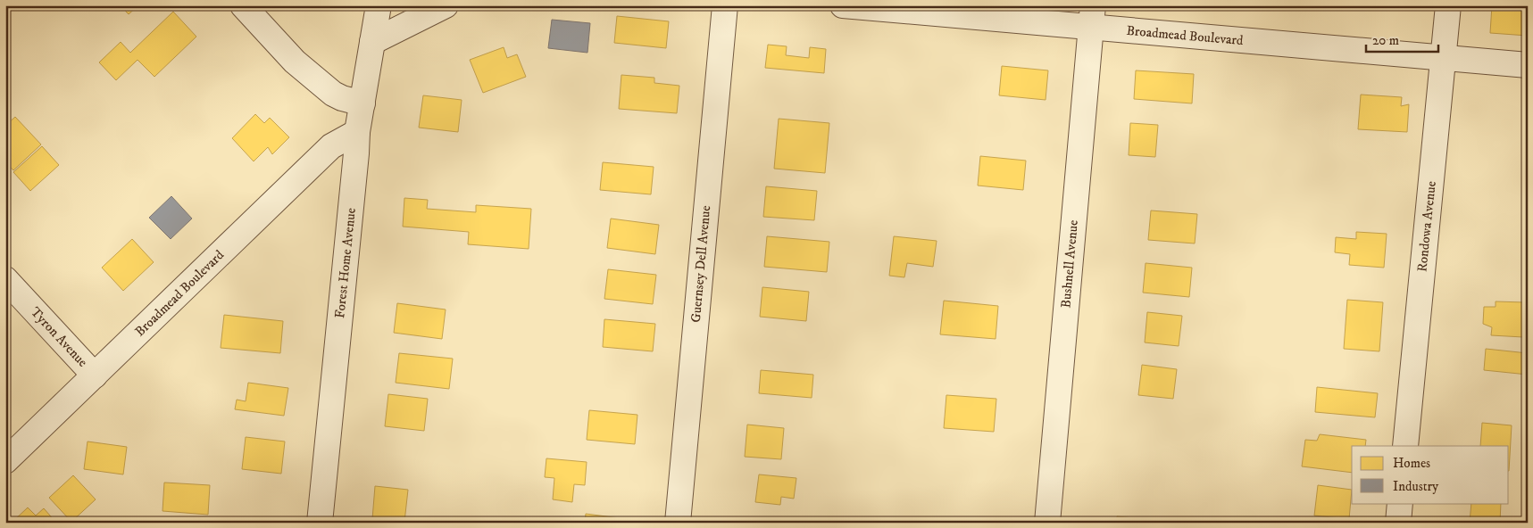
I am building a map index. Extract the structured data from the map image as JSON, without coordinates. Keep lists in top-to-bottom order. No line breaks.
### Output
{"streets":{"street":["Broadmead Boulevard","Rondowa Avenue","Forest Home Avenue","Guernsey Dell Avenue","Bushnell Avenue","Tyron Avenue"]},"crossings":[["Broadmead Boulevard","Rondowa Avenue"],["Broadmead Boulevard","Forest Home Avenue"],["Broadmead Boulevard","Bushnell Avenue"],["Broadmead Boulevard","Tyron Avenue"]],"legend":["Homes","Industry"],"scale_bar":"20 m"}
